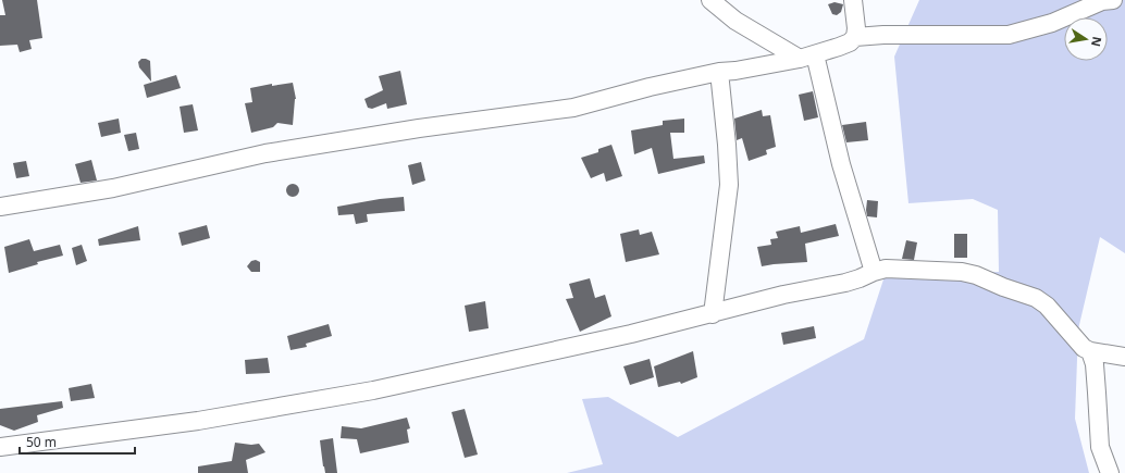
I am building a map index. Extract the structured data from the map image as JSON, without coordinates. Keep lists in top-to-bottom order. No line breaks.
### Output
{"scale_bar":"50 m","north":"right"}
